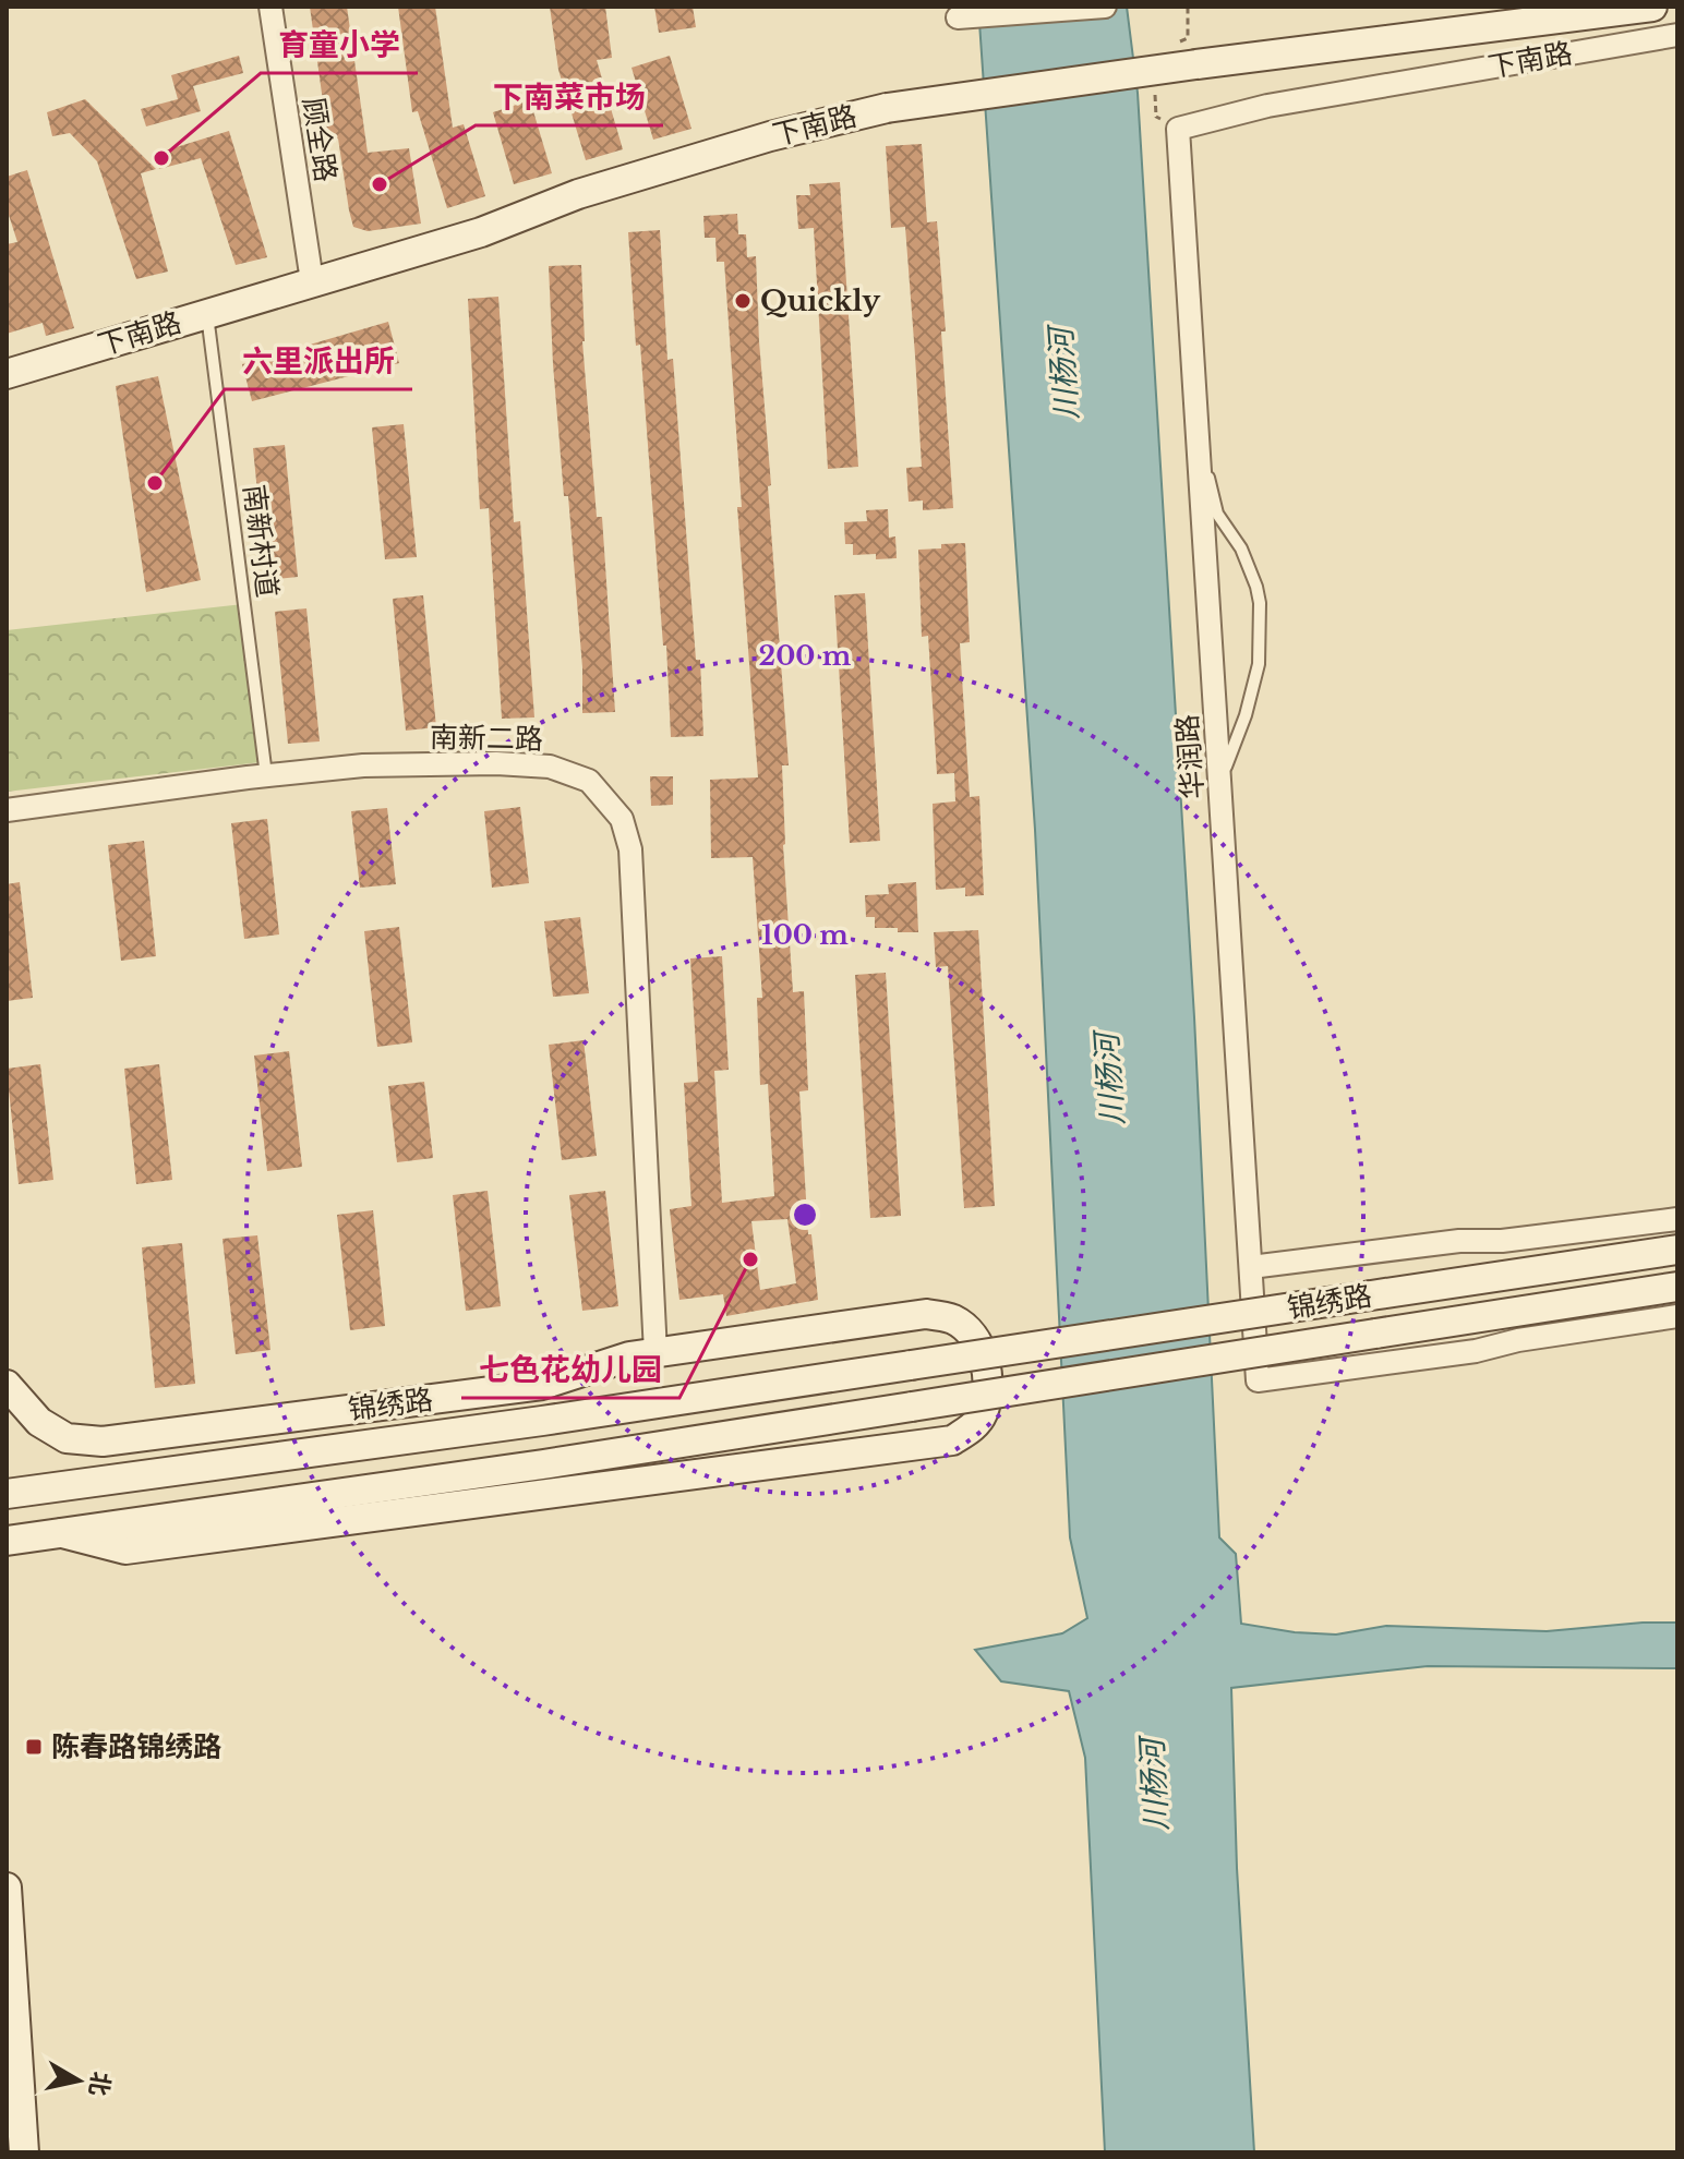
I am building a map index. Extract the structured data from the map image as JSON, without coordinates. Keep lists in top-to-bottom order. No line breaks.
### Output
{"streets":{"main road":["下南路","锦绣路"],"street":["顾全路","南新二路","华润路"],"lane":["南新村道"]},"crossings":[["下南路","顾全路"],["下南路","南新村道"],["下南路","华润路"],["南新村道","南新二路"],["南新二路","锦绣路"]],"water":["川杨河"],"places":{"other":["育童小学","下南菜市场","Quickly","六里派出所","七色花幼儿园"],"transit":["陈春路锦绣路"]},"north":"right","rings":["200 m","100 m"]}
